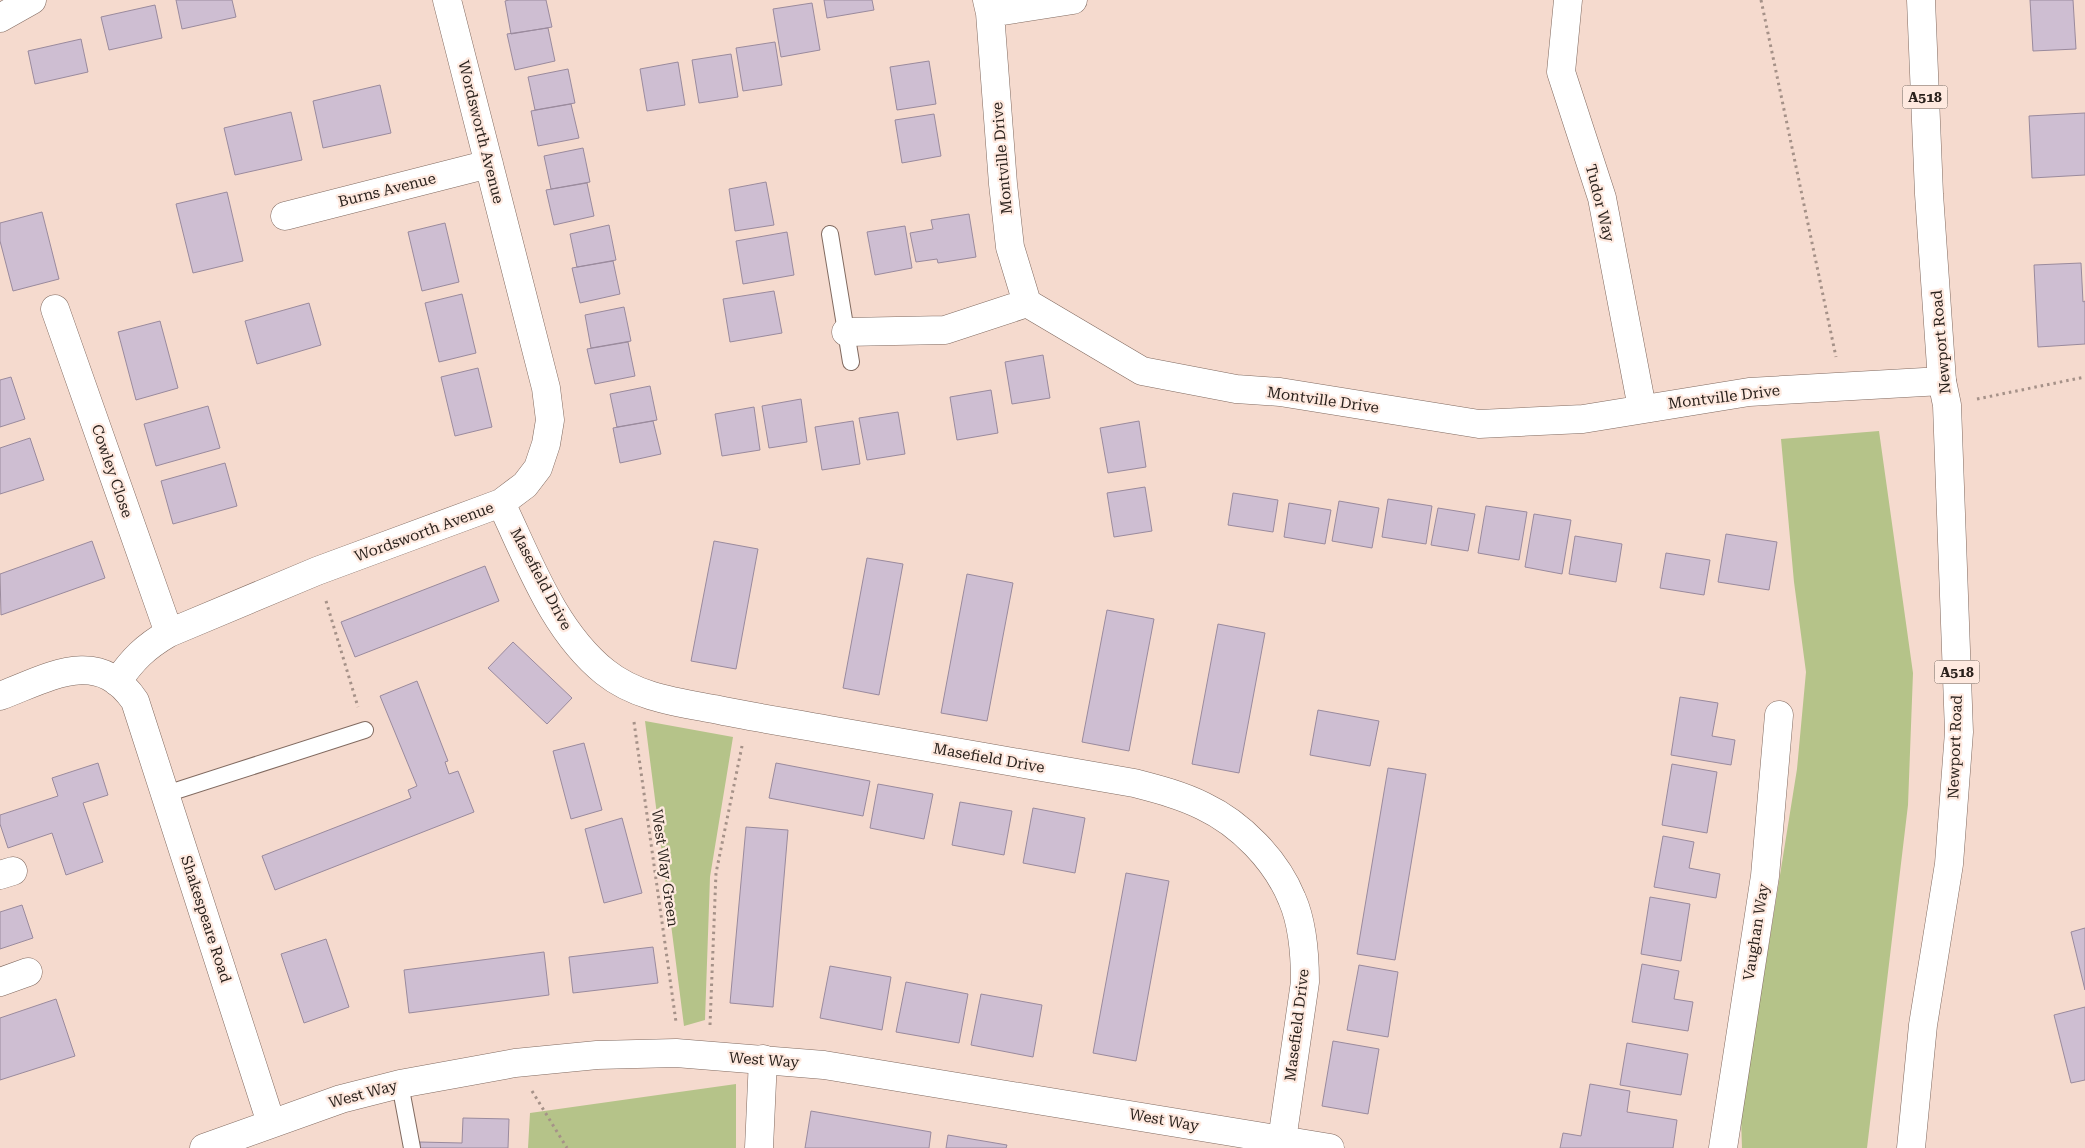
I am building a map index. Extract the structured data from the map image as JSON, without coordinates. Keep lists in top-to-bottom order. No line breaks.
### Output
{"streets":{"main road":["A518","Wordsworth Avenue","Montville Drive","Burns Avenue","Tudor Way","Newport Road","Cowley Close","Masefield Drive","Shakespeare Road","Vaughan Way","West Way"],"path":["West Way Green"]},"crossings":[["Wordsworth Avenue","Burns Avenue"],["Wordsworth Avenue","Cowley Close"],["Wordsworth Avenue","Masefield Drive"],["Wordsworth Avenue","Shakespeare Road"],["Montville Drive","Tudor Way"],["Montville Drive","Newport Road"],["Masefield Drive","West Way Green"],["Masefield Drive","West Way"],["West Way Green","West Way"],["Shakespeare Road","West Way"]]}
